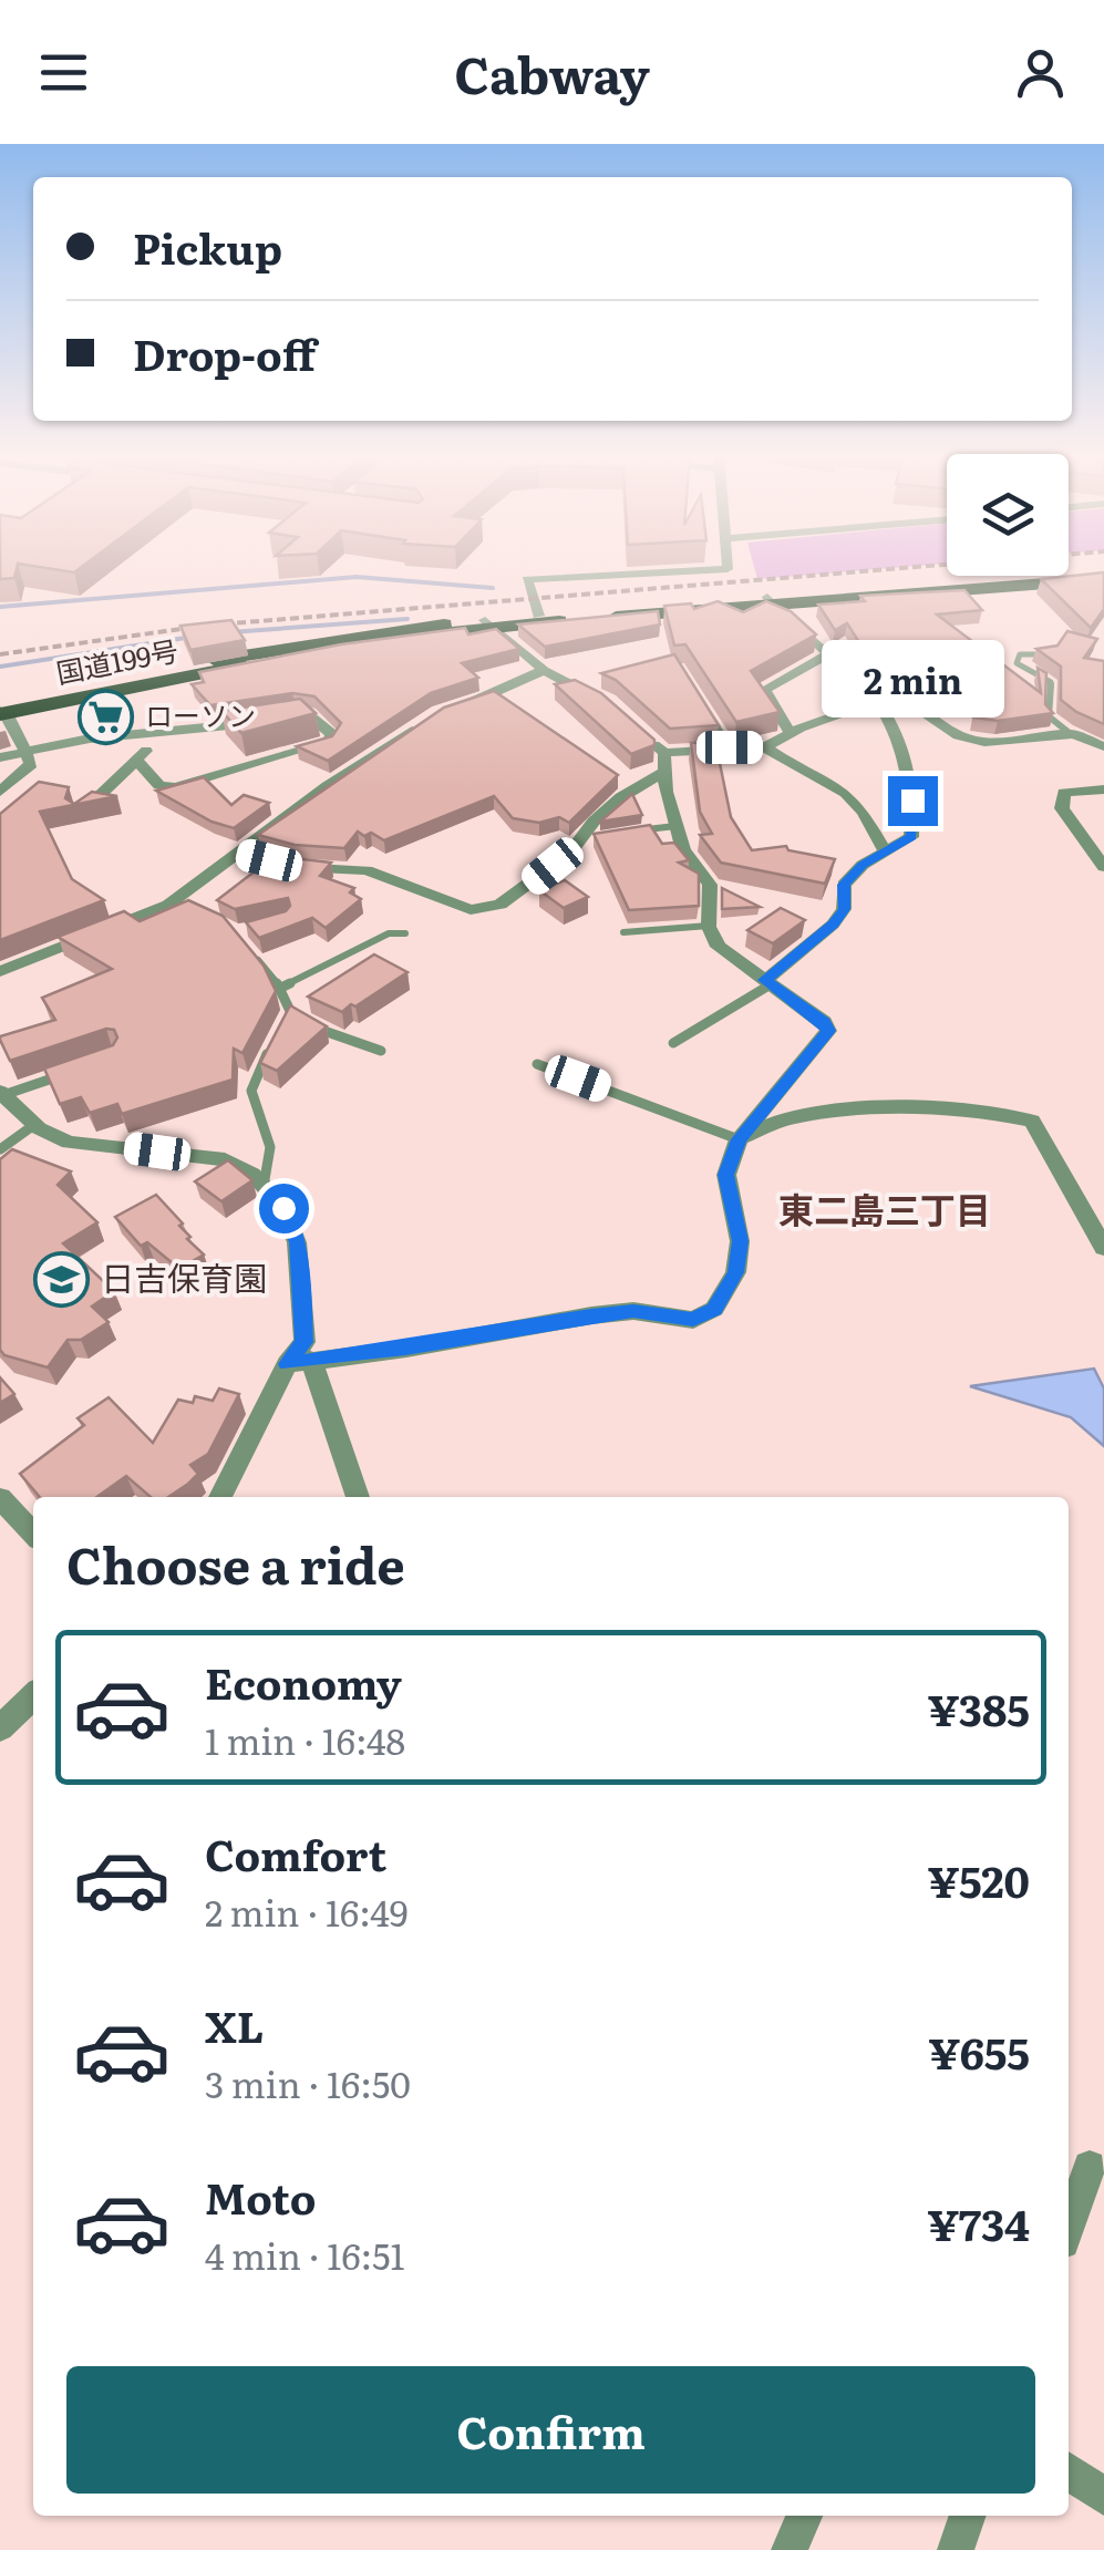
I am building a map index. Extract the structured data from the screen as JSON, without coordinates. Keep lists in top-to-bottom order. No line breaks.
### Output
{"streets":{"highway":["国道199号"]},"districts":["東二島三丁目"],"places":{"supermarket":["ローソン"],"school or university":["日吉保育園"]},"page":{"header":"Cabway","banner":["Pickup","Drop-off"],"bubble":"2 min","heading":"Choose a ride","list":[{"name":"Economy","note":"1 min · 16:48","value":"¥385"},{"name":"Comfort","note":"2 min · 16:49","value":"¥520"},{"name":"XL","note":"3 min · 16:50","value":"¥655"},{"name":"Moto","note":"4 min · 16:51","value":"¥734"}],"buttons":"Confirm"}}
